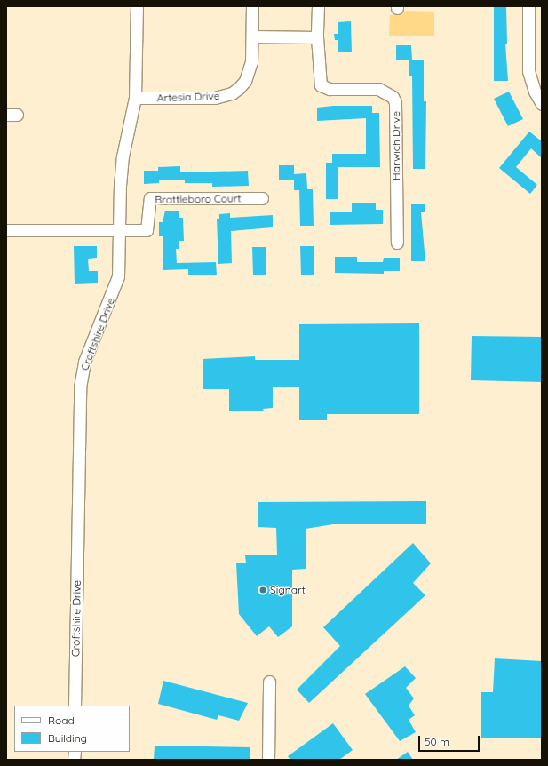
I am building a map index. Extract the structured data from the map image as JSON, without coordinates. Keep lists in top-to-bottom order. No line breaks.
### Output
{"streets":{"street":["Artesia Drive","Harwich Drive","Brattleboro Court","Croftshire Drive"]},"crossings":[["Artesia Drive","Croftshire Drive"],["Brattleboro Court","Croftshire Drive"]],"places":["Signart"],"legend":["Road","Building"],"scale_bar":"50 m"}
